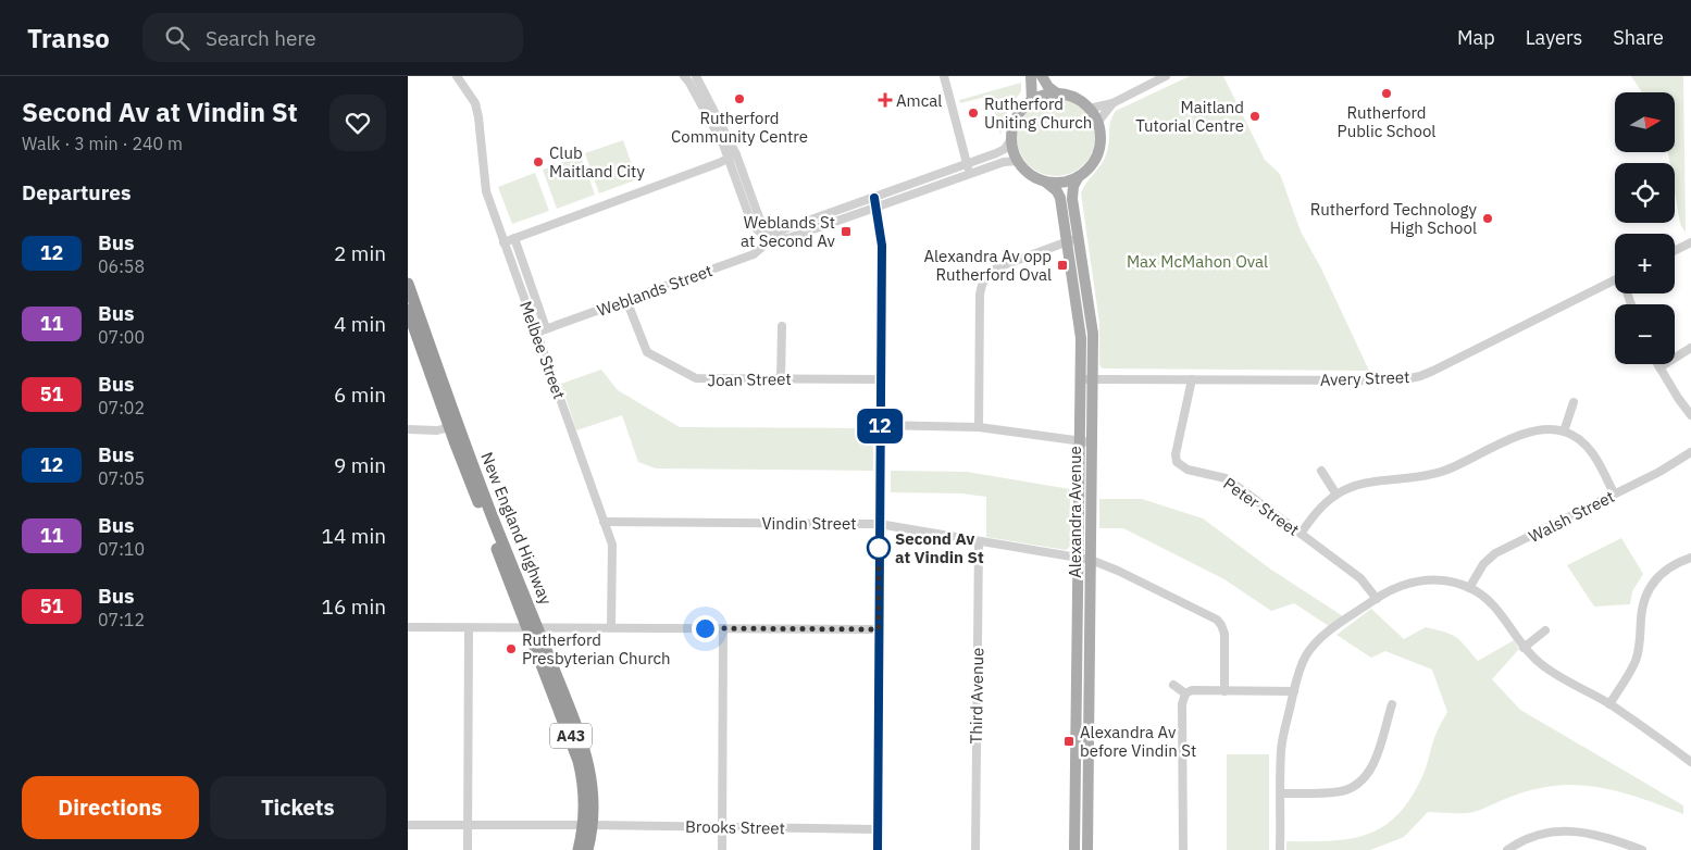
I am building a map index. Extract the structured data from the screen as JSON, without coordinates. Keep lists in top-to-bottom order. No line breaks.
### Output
{"streets":{"highway":["New England Highway","A43"],"main road":["Alexandra Avenue"],"street":["Weblands Street","Melbee Street","Avery Street","Joan Street","Peter Street","Walsh Street","Vindin Street","Third Avenue","Brooks Street"]},"crossings":[["Weblands Street","Melbee Street"],["Weblands Street","Joan Street"],["Melbee Street","Vindin Street"],["Avery Street","Peter Street"],["Avery Street","Alexandra Avenue"],["Alexandra Avenue","Vindin Street"],["Vindin Street","Third Avenue"],["New England Highway","Brooks Street"]],"parks":["Max McMahon Oval"],"places":{"other":["Rutherford Public School","Rutherford Community Centre","Rutherford Uniting Church","Maitland Tutorial Centre","Club Maitland City","Rutherford Technology High School","Second Av at Vindin St","Rutherford Presbyterian Church"],"health":["Amcal"],"transit":["Weblands St at Second Av","Alexandra Av opp Rutherford Oval","Alexandra Av before Vindin St"]},"lines":["bus line 12"],"north":"right","page":{"header":"Transo","search":"Search here","nav":["Map","Layers","Share"],"heading":[["Second Av at Vindin St","Walk · 3 min · 240 m"],"Departures"],"on_map":"12","map_buttons":["+","−"],"list":[{"mark":"12","name":"Bus","note":"06:58","value":"2 min"},{"mark":"11","name":"Bus","note":"07:00","value":"4 min"},{"mark":"51","name":"Bus","note":"07:02","value":"6 min"},{"mark":"12","name":"Bus","note":"07:05","value":"9 min"},{"mark":"11","name":"Bus","note":"07:10","value":"14 min"},{"mark":"51","name":"Bus","note":"07:12","value":"16 min"}],"buttons":["Directions","Tickets"]}}
